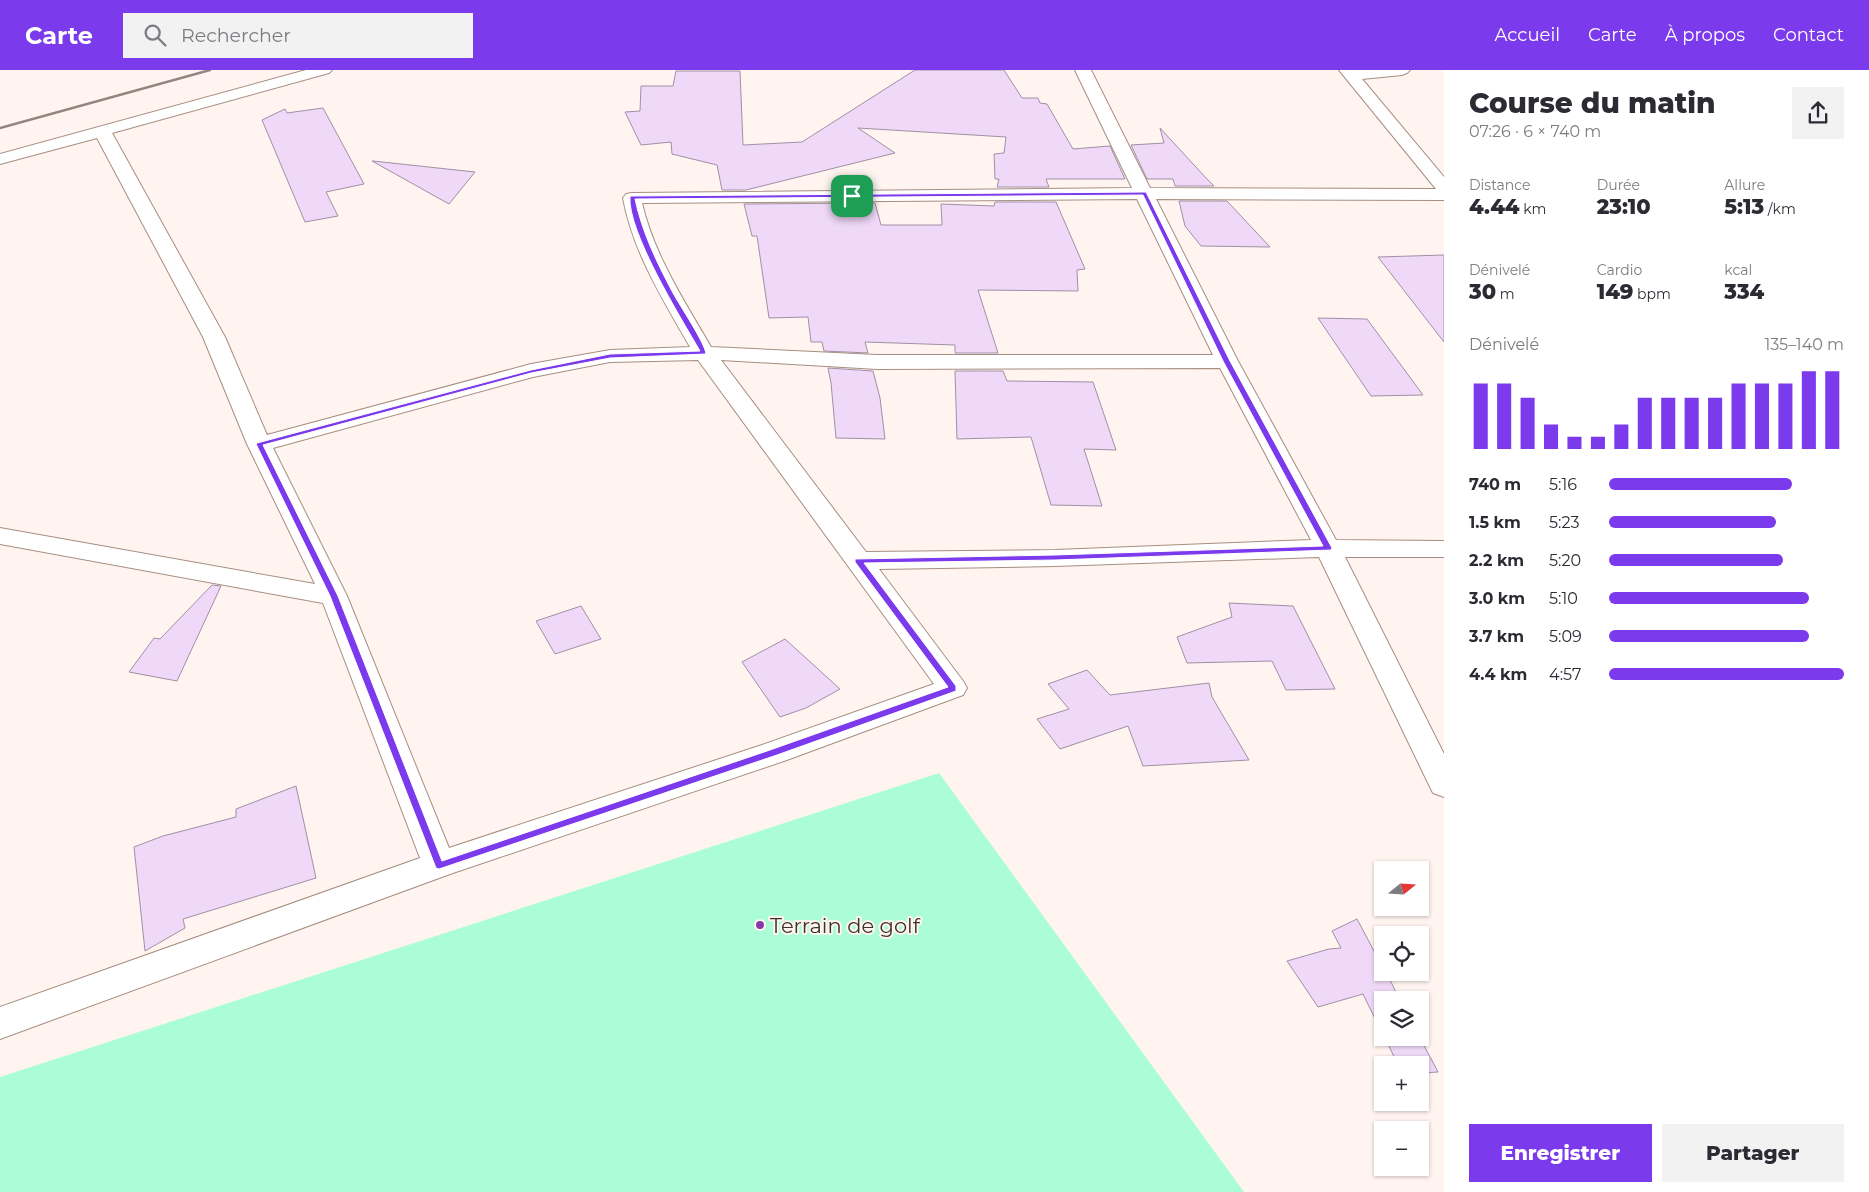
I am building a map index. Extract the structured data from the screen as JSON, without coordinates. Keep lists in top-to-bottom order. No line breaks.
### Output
{"places":["Terrain de golf"],"north":"right","page":{"header":"Carte","search":"Rechercher","nav":["Accueil","Carte","À propos","Contact"],"heading":["Course du matin","07:26 · 6 × 740 m"],"stats":[["Distance","4.44 km"],["Durée","23:10"],["Allure","5:13 /km"],["Dénivelé","30 m"],["Cardio","149 bpm"],["kcal","334"]],"chart":["Dénivelé","135–140 m"],"list":[{"name":"740 m","note":"5:16"},{"name":"1.5 km","note":"5:23"},{"name":"2.2 km","note":"5:20"},{"name":"3.0 km","note":"5:10"},{"name":"3.7 km","note":"5:09"},{"name":"4.4 km","note":"4:57"}],"map_buttons":["+","−"],"buttons":["Enregistrer","Partager"]}}
